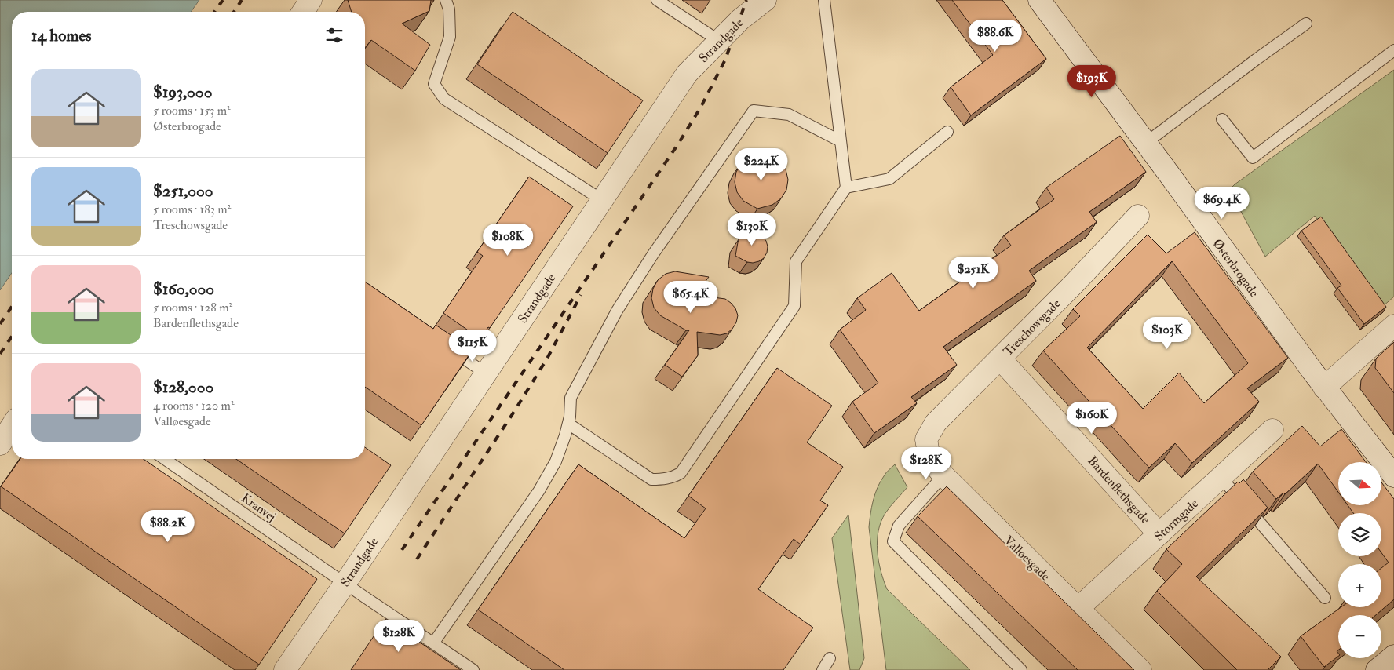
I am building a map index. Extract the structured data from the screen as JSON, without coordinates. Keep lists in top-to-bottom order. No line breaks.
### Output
{"streets":{"street":["Strandgade","Østerbrogade","Treschowsgade","Bardenflethsgade","Stormgade","Valløesgade"],"lane":["Kranvej"]},"crossings":[["Strandgade","Kranvej"],["Treschowsgade","Bardenflethsgade"],["Treschowsgade","Valløesgade"],["Bardenflethsgade","Stormgade"],["Stormgade","Valløesgade"]],"north":"right","page":{"heading":"14 homes","price":["$88.6K","$193K","$224K","$69.4K","$130K","$108K","$251K","$65.4K","$103K","$115K","$160K","$128K","$88.2K","$128K"],"list":[{"name":"$193,000","note":"5 rooms · 153 m² · Østerbrogade"},{"name":"$251,000","note":"5 rooms · 183 m² · Treschowsgade"},{"name":"$160,000","note":"5 rooms · 128 m² · Bardenflethsgade"},{"name":"$128,000","note":"4 rooms · 120 m² · Valløesgade"}],"map_buttons":["+","−"]}}
